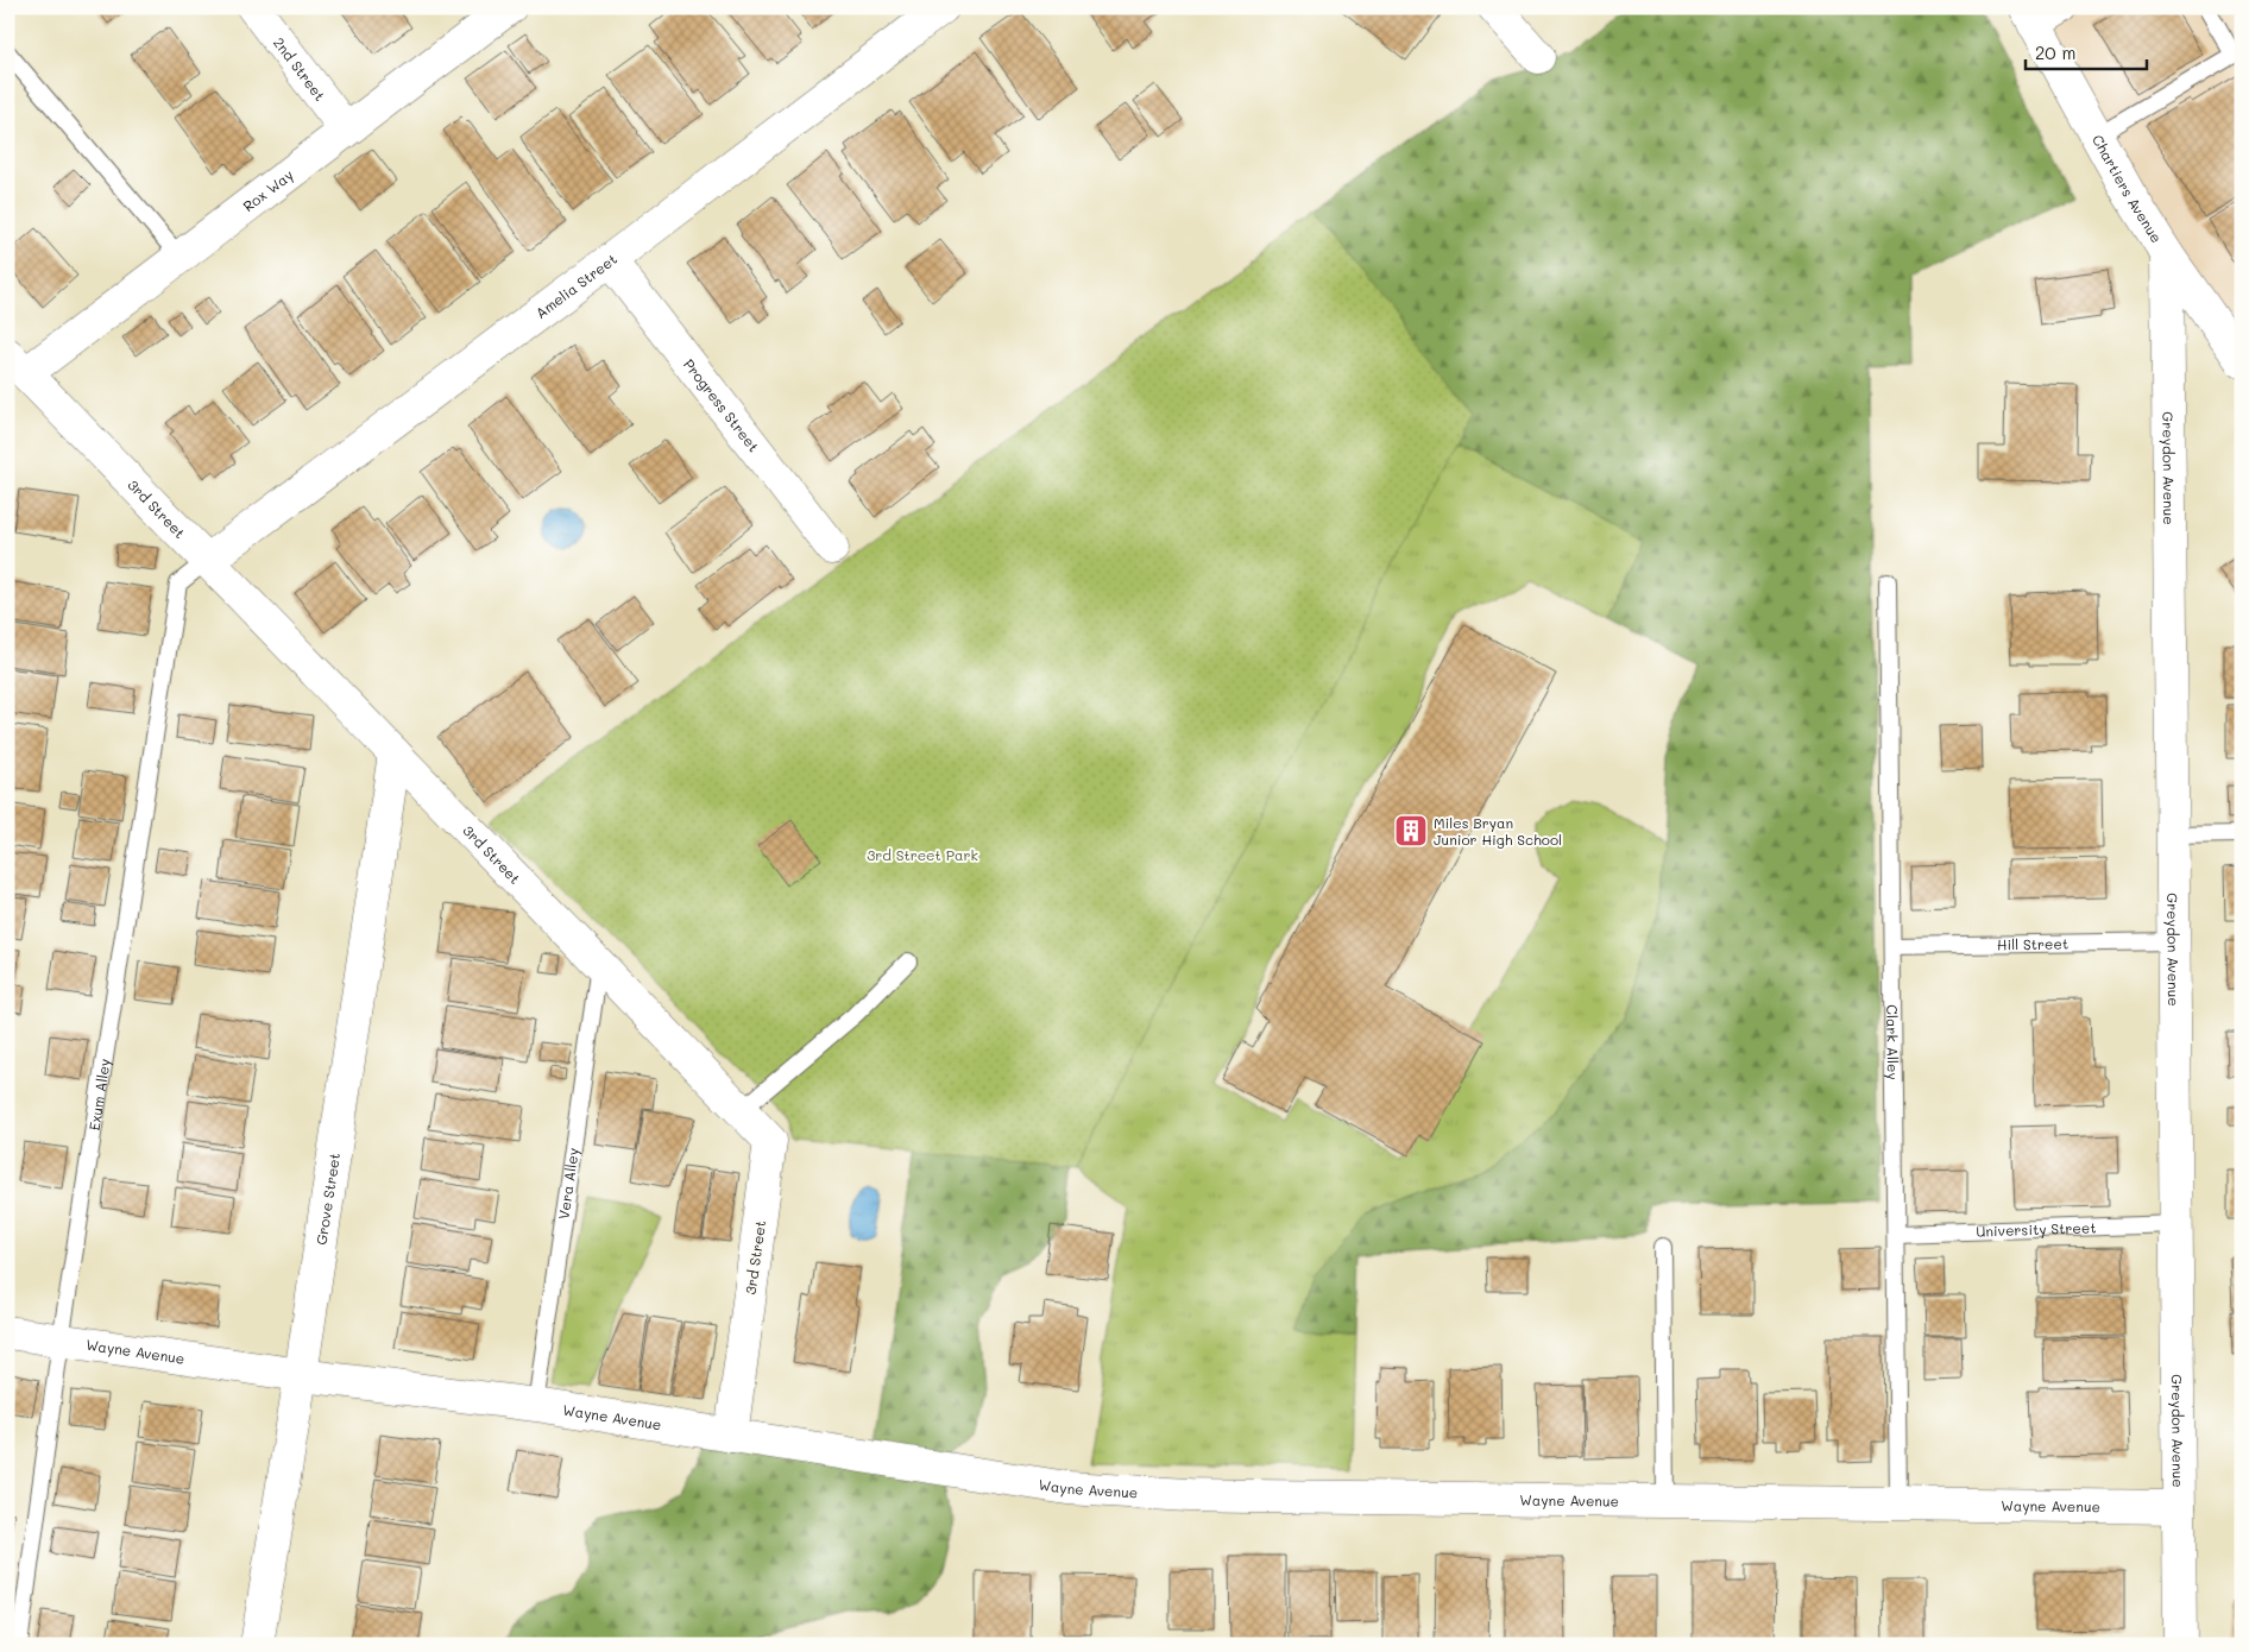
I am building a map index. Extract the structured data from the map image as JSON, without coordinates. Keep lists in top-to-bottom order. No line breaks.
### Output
{"streets":{"street":["2nd Street","Chartiers Avenue","Rox Way","Amelia Street","Progress Street","Greydon Avenue","3rd Street","Grove Street","Wayne Avenue"],"lane":["Hill Street","Clark Alley","Exum Alley","Vera Alley","University Street"]},"crossings":[["2nd Street","Rox Way"],["Chartiers Avenue","Greydon Avenue"],["Rox Way","3rd Street"],["Amelia Street","Progress Street"],["Amelia Street","3rd Street"],["Amelia Street","Exum Alley"],["Greydon Avenue","Hill Street"],["Greydon Avenue","University Street"],["Greydon Avenue","Wayne Avenue"],["3rd Street","Exum Alley"],["3rd Street","Vera Alley"],["3rd Street","Grove Street"],["3rd Street","Wayne Avenue"],["Hill Street","Clark Alley"],["Clark Alley","University Street"],["Clark Alley","Wayne Avenue"],["Exum Alley","Wayne Avenue"],["Vera Alley","Wayne Avenue"],["Grove Street","Wayne Avenue"]],"parks":["3rd Street Park"],"places":{"building":["Miles Bryan Junior High School"]},"scale_bar":"20 m"}
